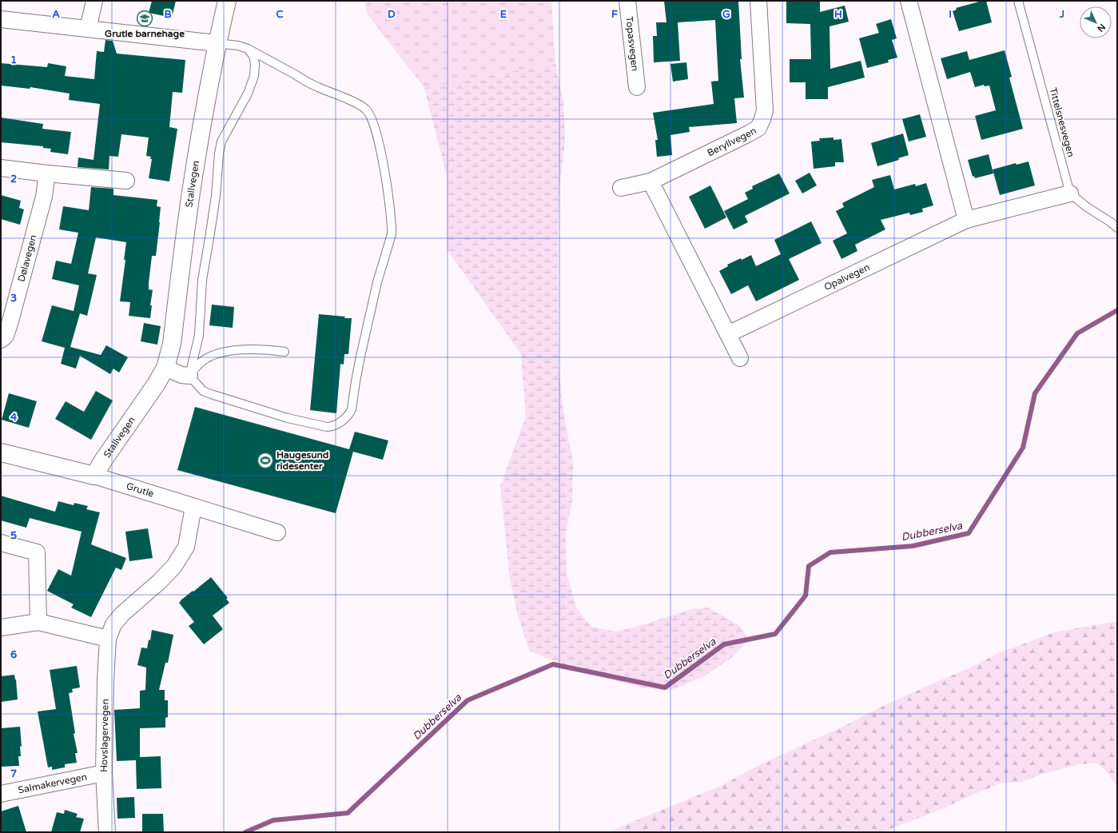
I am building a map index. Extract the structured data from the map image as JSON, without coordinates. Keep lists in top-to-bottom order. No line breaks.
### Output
{"streets":{"street":["Topasvegen","Beryllvegen","Stallvegen","Dølavegen","Opalvegen","Grutle","Hovslagervegen","Salmakervegen"],"lane":["Tittelsnesvegen"]},"crossings":[["Tittelsnesvegen","Opalvegen"],["Stallvegen","Grutle"],["Grutle","Hovslagervegen"],["Hovslagervegen","Salmakervegen"]],"water":["Dubberselva"],"places":{"school or university":["Grutle barnehage"],"sports":["Haugesund ridesenter"]},"north":"bottom right","grid":{"columns":["A","B","C","D","E","F","G","H","I","J"],"rows":["1","2","3","4","5","6","7"]}}
